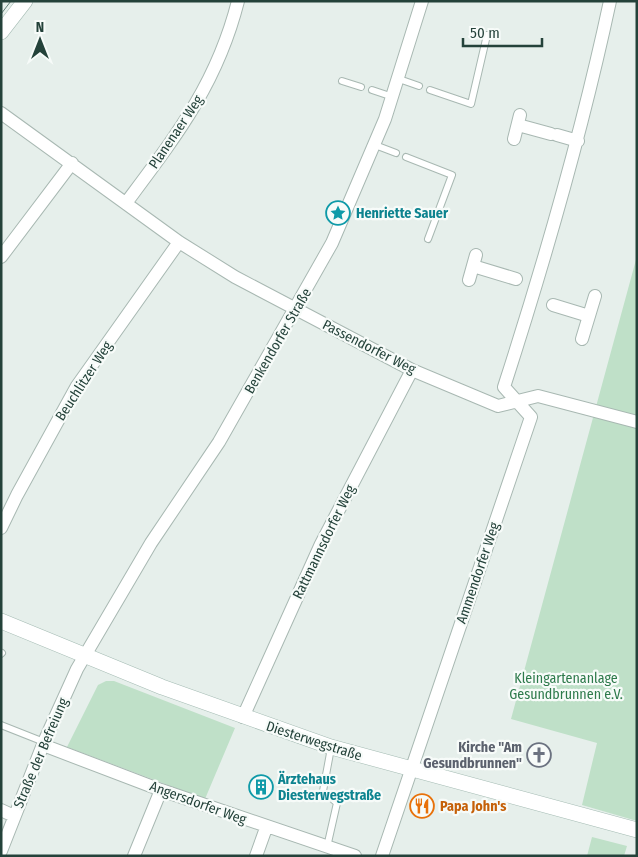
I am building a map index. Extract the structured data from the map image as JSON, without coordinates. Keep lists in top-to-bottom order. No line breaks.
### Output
{"streets":{"street":["Planenaer Weg","Benkendorfer Straße","Passendorfer Weg","Beuchlitzer Weg","Rattmannsdorfer Weg","Ammendorfer Weg","Diesterwegstraße","Straße der Befreiung","Angersdorfer Weg"]},"crossings":[["Planenaer Weg","Passendorfer Weg"],["Benkendorfer Straße","Passendorfer Weg"],["Benkendorfer Straße","Diesterwegstraße"],["Benkendorfer Straße","Straße der Befreiung"],["Passendorfer Weg","Beuchlitzer Weg"],["Passendorfer Weg","Rattmannsdorfer Weg"],["Passendorfer Weg","Ammendorfer Weg"],["Rattmannsdorfer Weg","Diesterwegstraße"],["Ammendorfer Weg","Diesterwegstraße"],["Diesterwegstraße","Straße der Befreiung"],["Straße der Befreiung","Angersdorfer Weg"]],"parks":["Kleingartenanlage Gesundbrunnen e.V."],"places":{"place":["Henriette Sauer"],"church":["Kirche \"Am Gesundbrunnen\""],"building":["Ärztehaus Diesterwegstraße"],"restaurant":["Papa John's"]},"scale_bar":"50 m","north":"top"}
